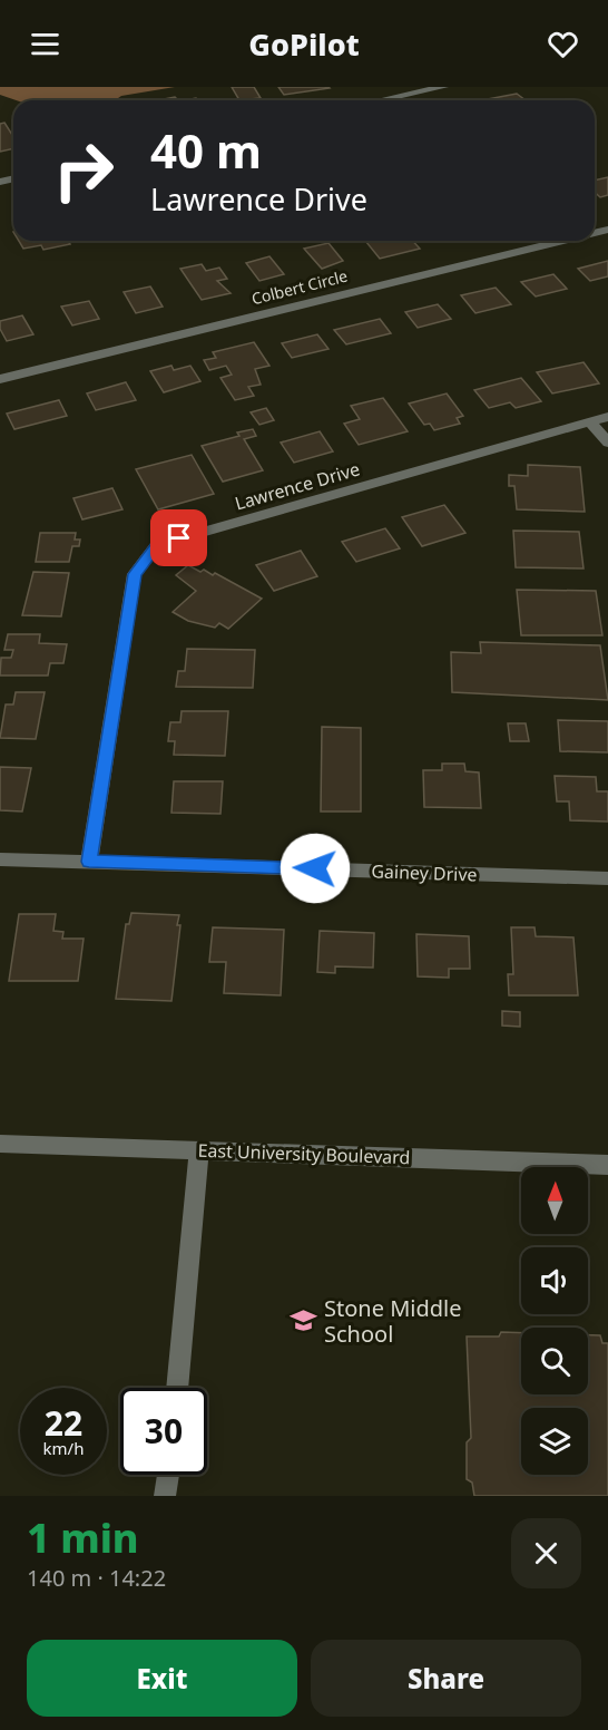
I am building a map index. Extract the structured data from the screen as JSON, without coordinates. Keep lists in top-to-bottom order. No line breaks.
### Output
{"streets":{"street":["Colbert Circle","Lawrence Drive","Gainey Drive","East University Boulevard"]},"crossings":[["Lawrence Drive","Gainey Drive"]],"places":{"school or university":["Stone Middle School"]},"north":"top","page":{"header":"GoPilot","turn":["40 m","Lawrence Drive"],"speed":"22 km/h","limit":"30","heading":["1 min","140 m · 14:22"],"buttons":["Exit","Share"]}}
